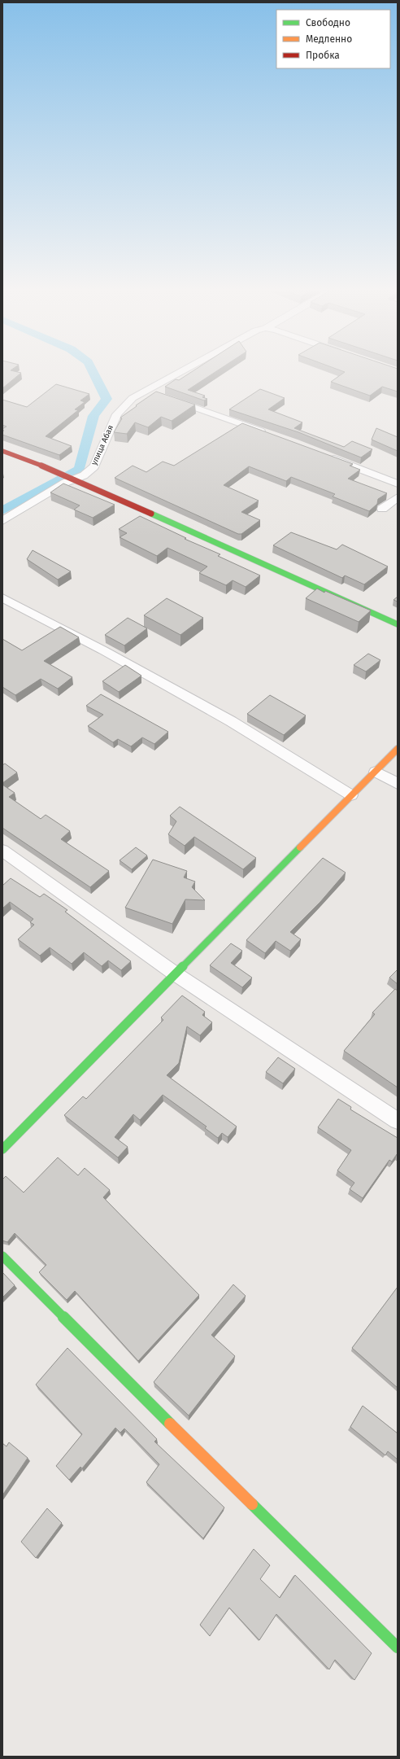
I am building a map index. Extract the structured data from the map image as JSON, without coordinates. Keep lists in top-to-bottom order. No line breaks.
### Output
{"streets":{"street":["улица Абая"]},"legend":["Свободно","Медленно","Пробка"]}
